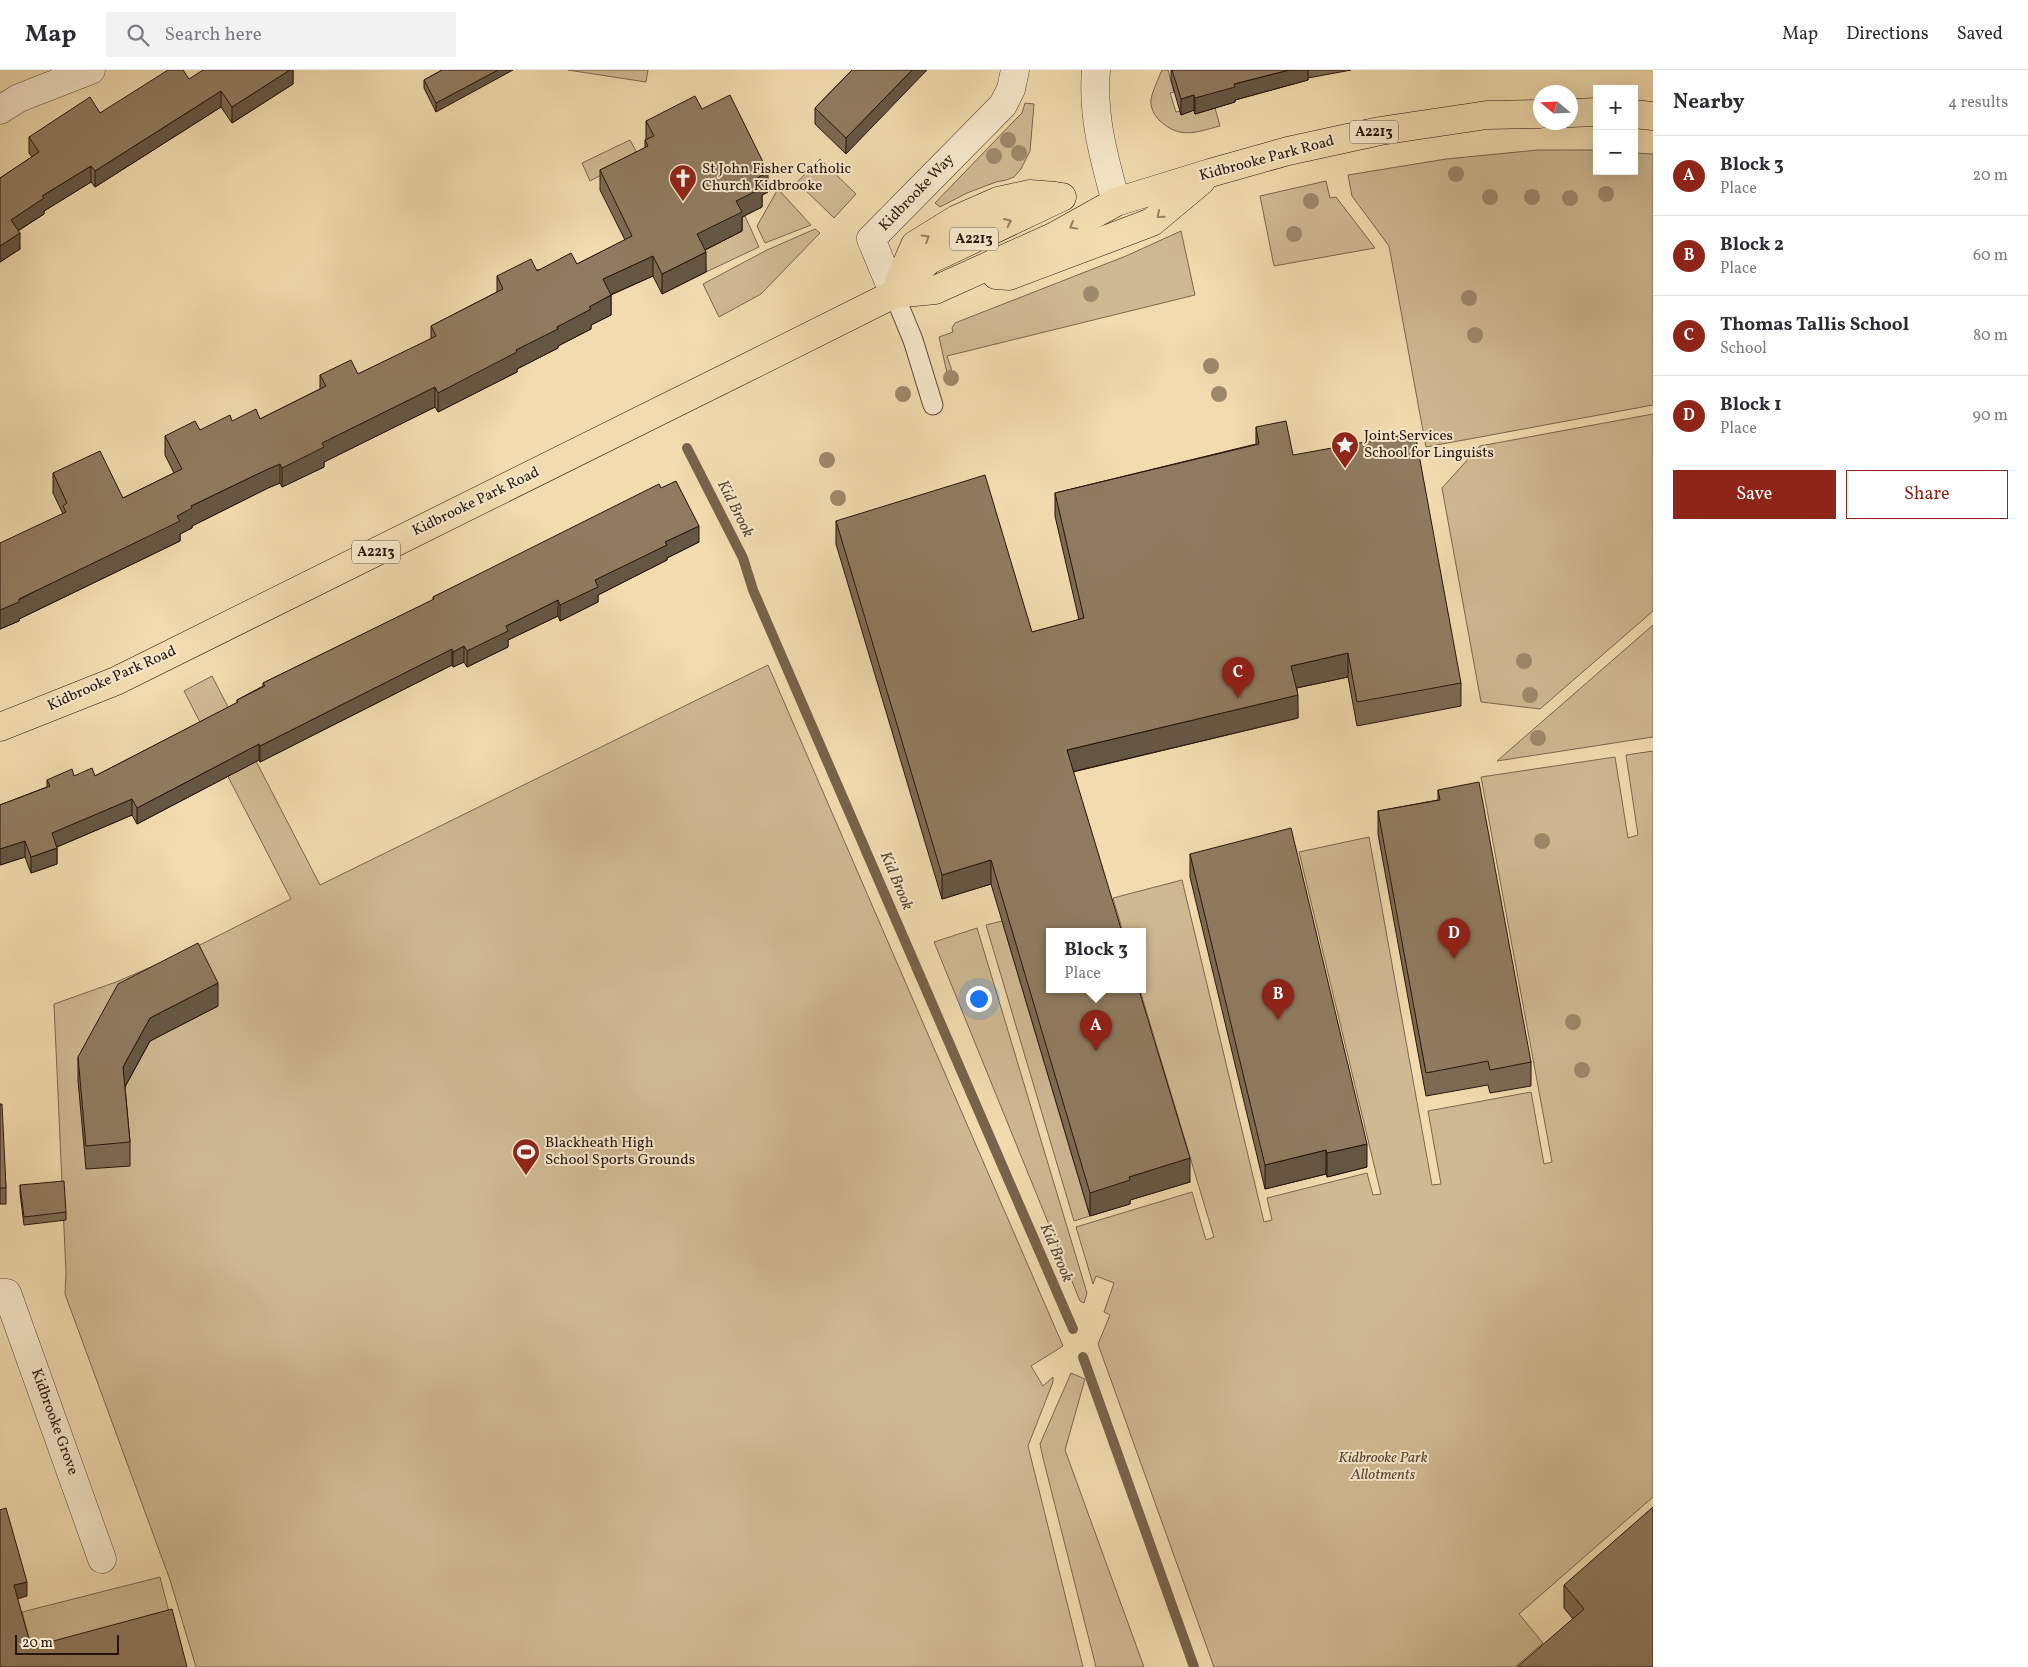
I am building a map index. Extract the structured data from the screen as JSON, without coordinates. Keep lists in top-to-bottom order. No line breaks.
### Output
{"streets":{"main road":["A2213","Kidbrooke Park Road"],"street":["Kidbrooke Way","Kidbrooke Grove"]},"crossings":[["Kidbrooke Park Road","Kidbrooke Way"]],"water":["Kid Brook"],"parks":["Kidbrooke Park Allotments"],"places":{"church":["St John Fisher Catholic Church Kidbrooke"],"place":["Joint Services School for Linguists"],"sports":["Blackheath High School Sports Grounds"]},"scale_bar":"20 m","north":"left","page":{"header":"Map","search":"Search here","nav":["Map","Directions","Saved"],"heading":["Nearby","4 results"],"map_buttons":["+","−"],"list":[{"mark":"A","name":"Block 3","note":"Place","value":"20 m"},{"mark":"B","name":"Block 2","note":"Place","value":"60 m"},{"mark":"C","name":"Thomas Tallis School","note":"School","value":"80 m"},{"mark":"D","name":"Block 1","note":"Place","value":"90 m"}],"buttons":["Save","Share"],"pins":["C","D","B","A"],"popup":["Block 3","Place"],"scale":"20 m"}}
